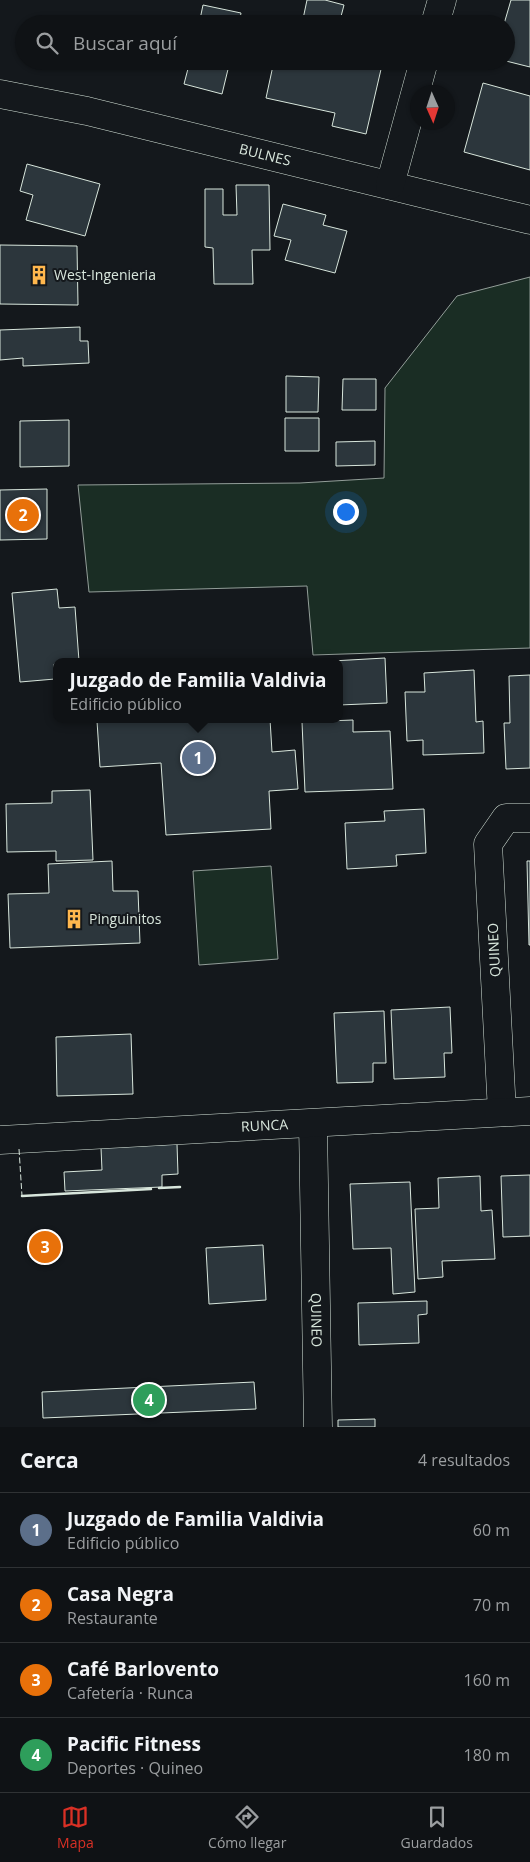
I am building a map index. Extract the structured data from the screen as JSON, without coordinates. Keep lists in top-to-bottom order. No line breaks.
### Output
{"streets":{"street":["BULNES","QUINEO","RUNCA"]},"crossings":[["QUINEO","RUNCA"]],"places":{"building":["West-Ingenieria","Pinguinitos"]},"north":"bottom","page":{"search":"Buscar aquí","pins":["2","1","3","4"],"popup":["Juzgado de Familia Valdivia","Edificio público"],"heading":["Cerca","4 resultados"],"list":[{"mark":"1","name":"Juzgado de Familia Valdivia","note":"Edificio público","value":"60 m"},{"mark":"2","name":"Casa Negra","note":"Restaurante","value":"70 m"},{"mark":"3","name":"Café Barlovento","note":"Cafetería · Runca","value":"160 m"},{"mark":"4","name":"Pacific Fitness","note":"Deportes · Quineo","value":"180 m"}],"nav":["Mapa","Cómo llegar","Guardados"]}}
